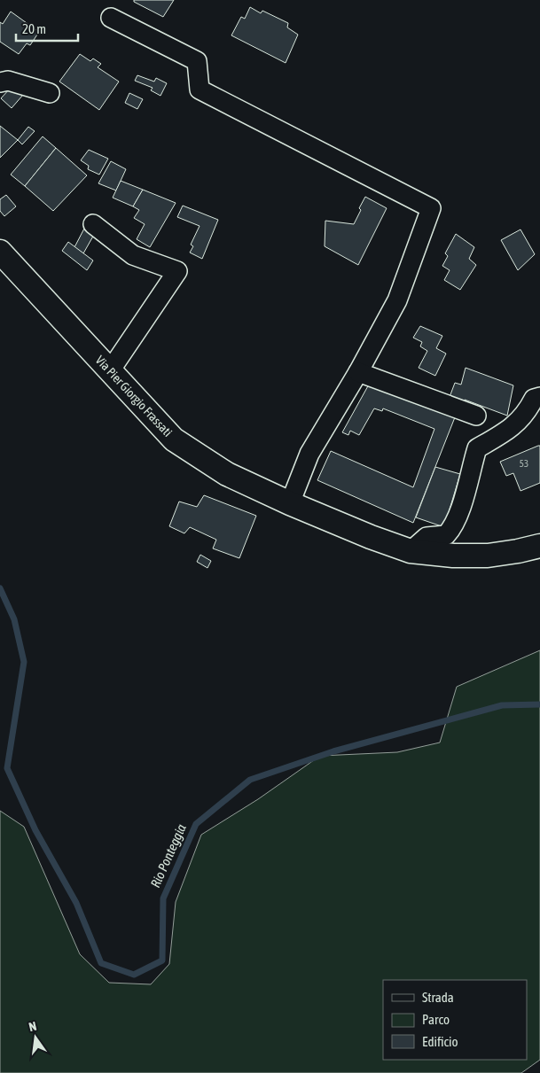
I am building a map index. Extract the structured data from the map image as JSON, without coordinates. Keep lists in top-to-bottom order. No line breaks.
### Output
{"streets":{"street":["Via Pier Giorgio Frassati"]},"water":["Rio Ponteggia"],"house_numbers":["53"],"legend":["Strada","Parco","Edificio"],"scale_bar":"20 m","north":"top"}
